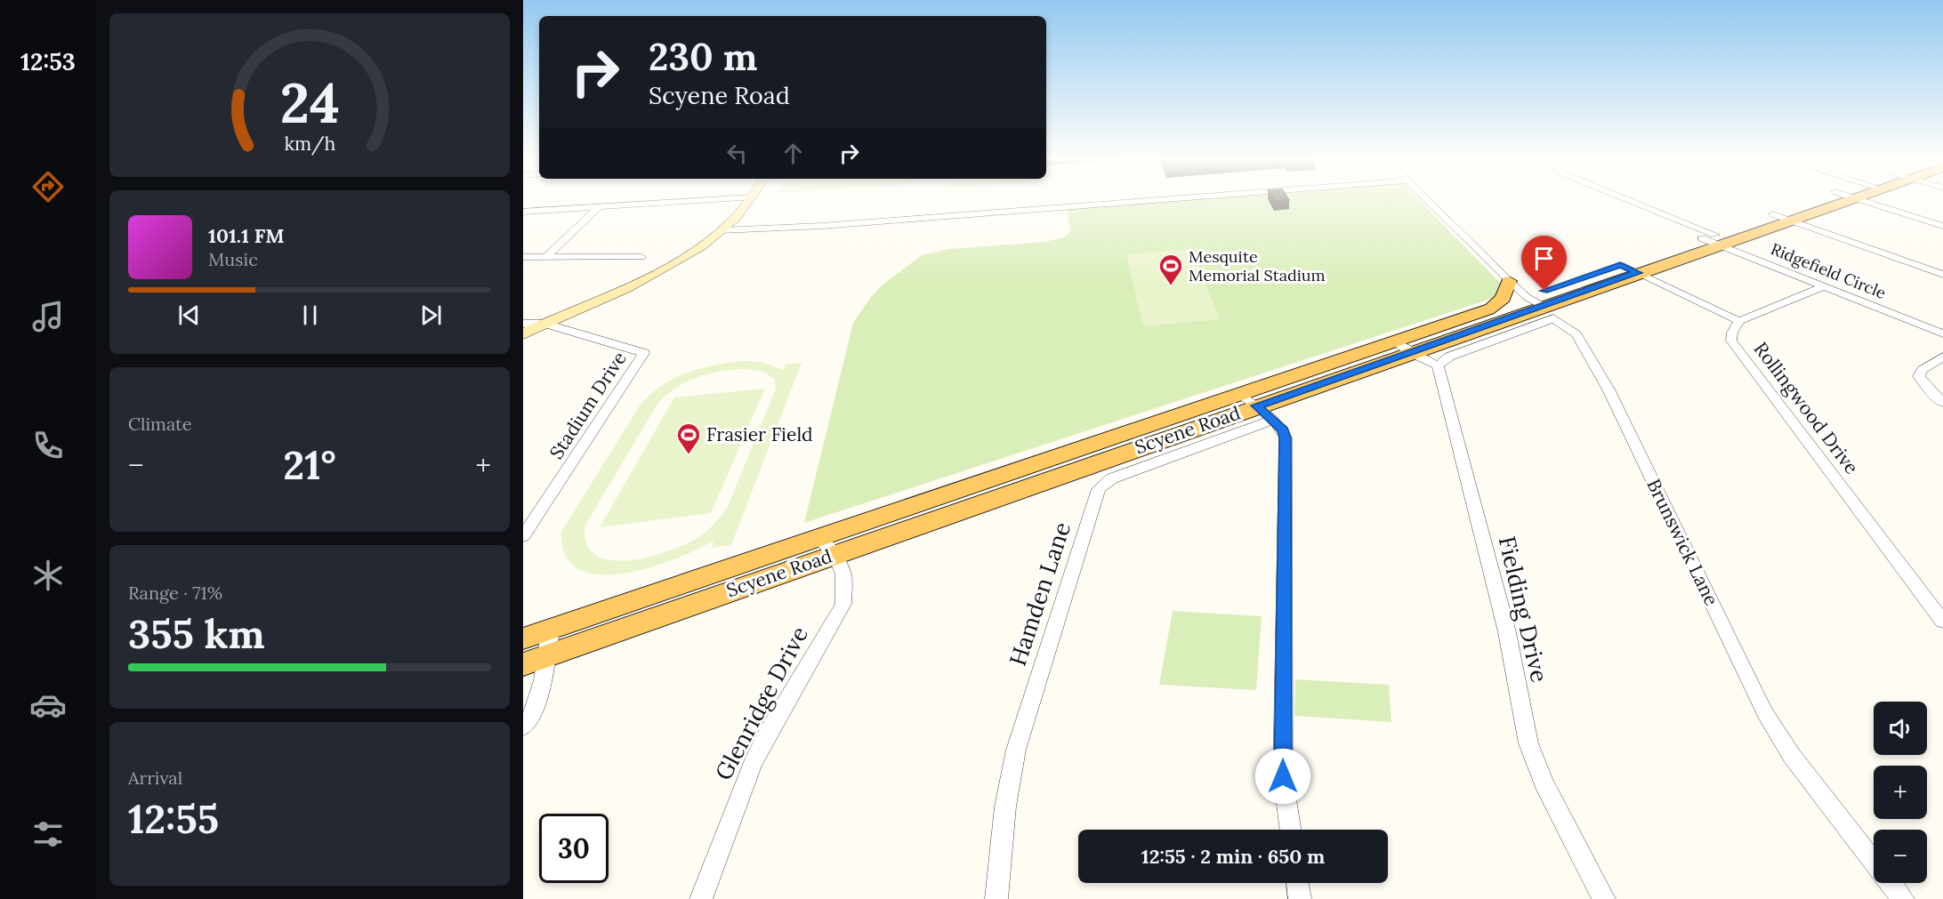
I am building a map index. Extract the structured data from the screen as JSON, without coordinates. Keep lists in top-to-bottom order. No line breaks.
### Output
{"streets":{"main road":["Scyene Road"],"street":["Ridgefield Circle","Stadium Drive","Rollingwood Drive","Brunswick Lane","Hamden Lane","Fielding Drive","Glenridge Drive"]},"crossings":[["Ridgefield Circle","Scyene Road"],["Scyene Road","Glenridge Drive"],["Brunswick Lane","Fielding Drive"]],"places":{"sports":["Mesquite Memorial Stadium","Frasier Field"]},"page":{"tabs":"12:53","turn":["230 m","Scyene Road"],"song":["101.1 FM","Music"],"tile":["Climate",["Range · 71%","355 km"],["Arrival","12:55"]],"heat":["−","21°","+"],"map_buttons":["+","−"],"limit":"30","trip":"12:55 · 2 min · 650 m","gauge":["24","km/h"]}}
